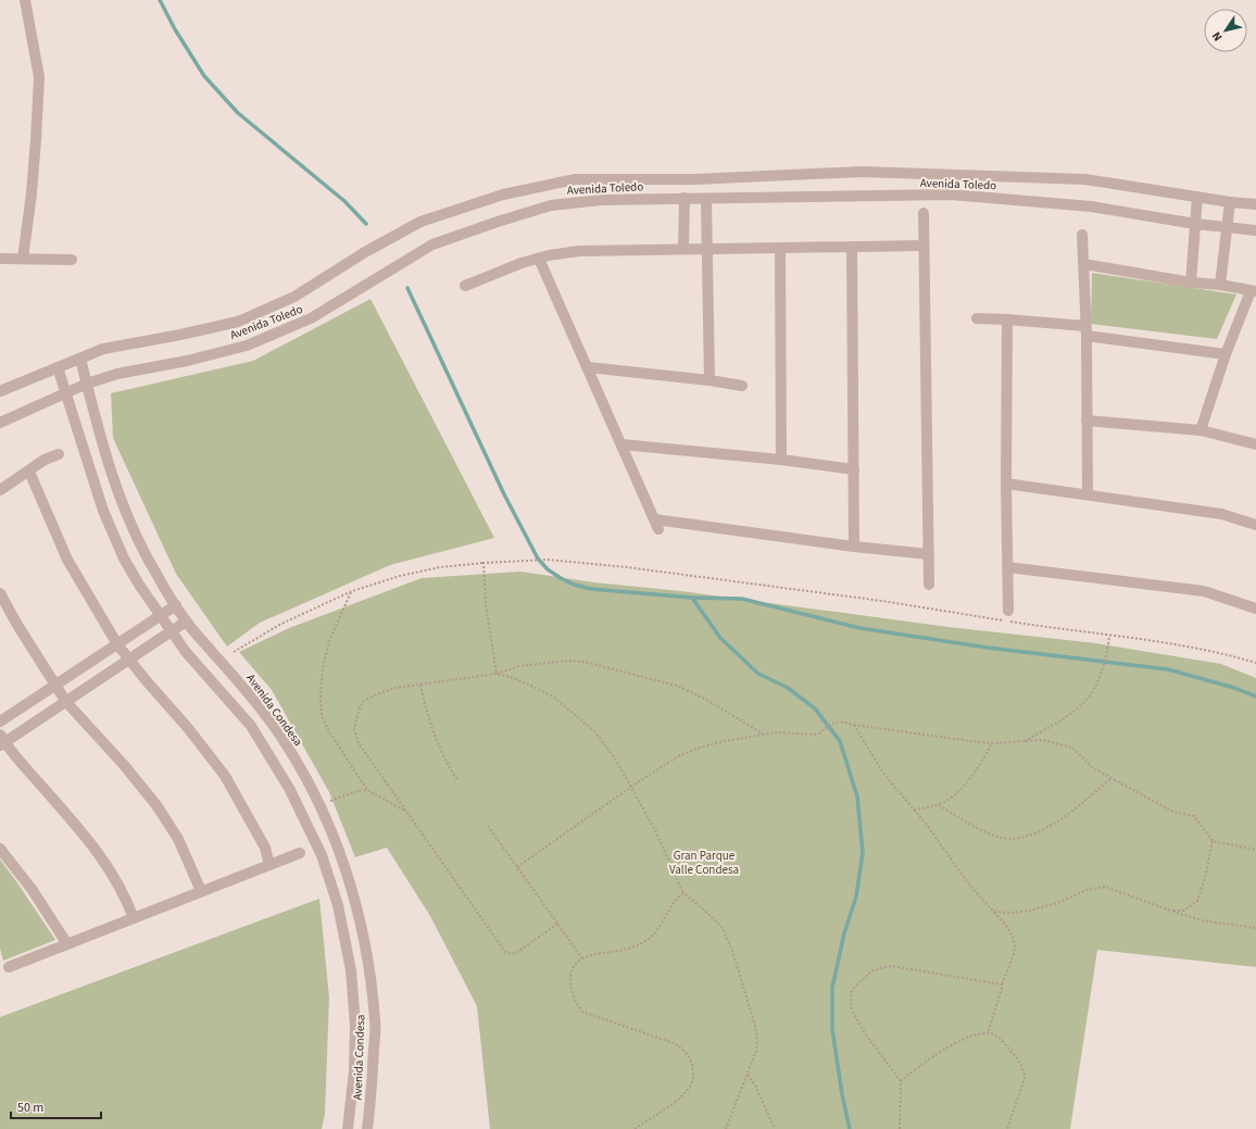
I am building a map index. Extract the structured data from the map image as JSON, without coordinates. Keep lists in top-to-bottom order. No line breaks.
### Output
{"streets":{"street":["Avenida Toledo","Avenida Condesa"]},"crossings":[["Avenida Toledo","Avenida Condesa"]],"parks":["Gran Parque Valle Condesa"],"scale_bar":"50 m","north":"bottom left"}
